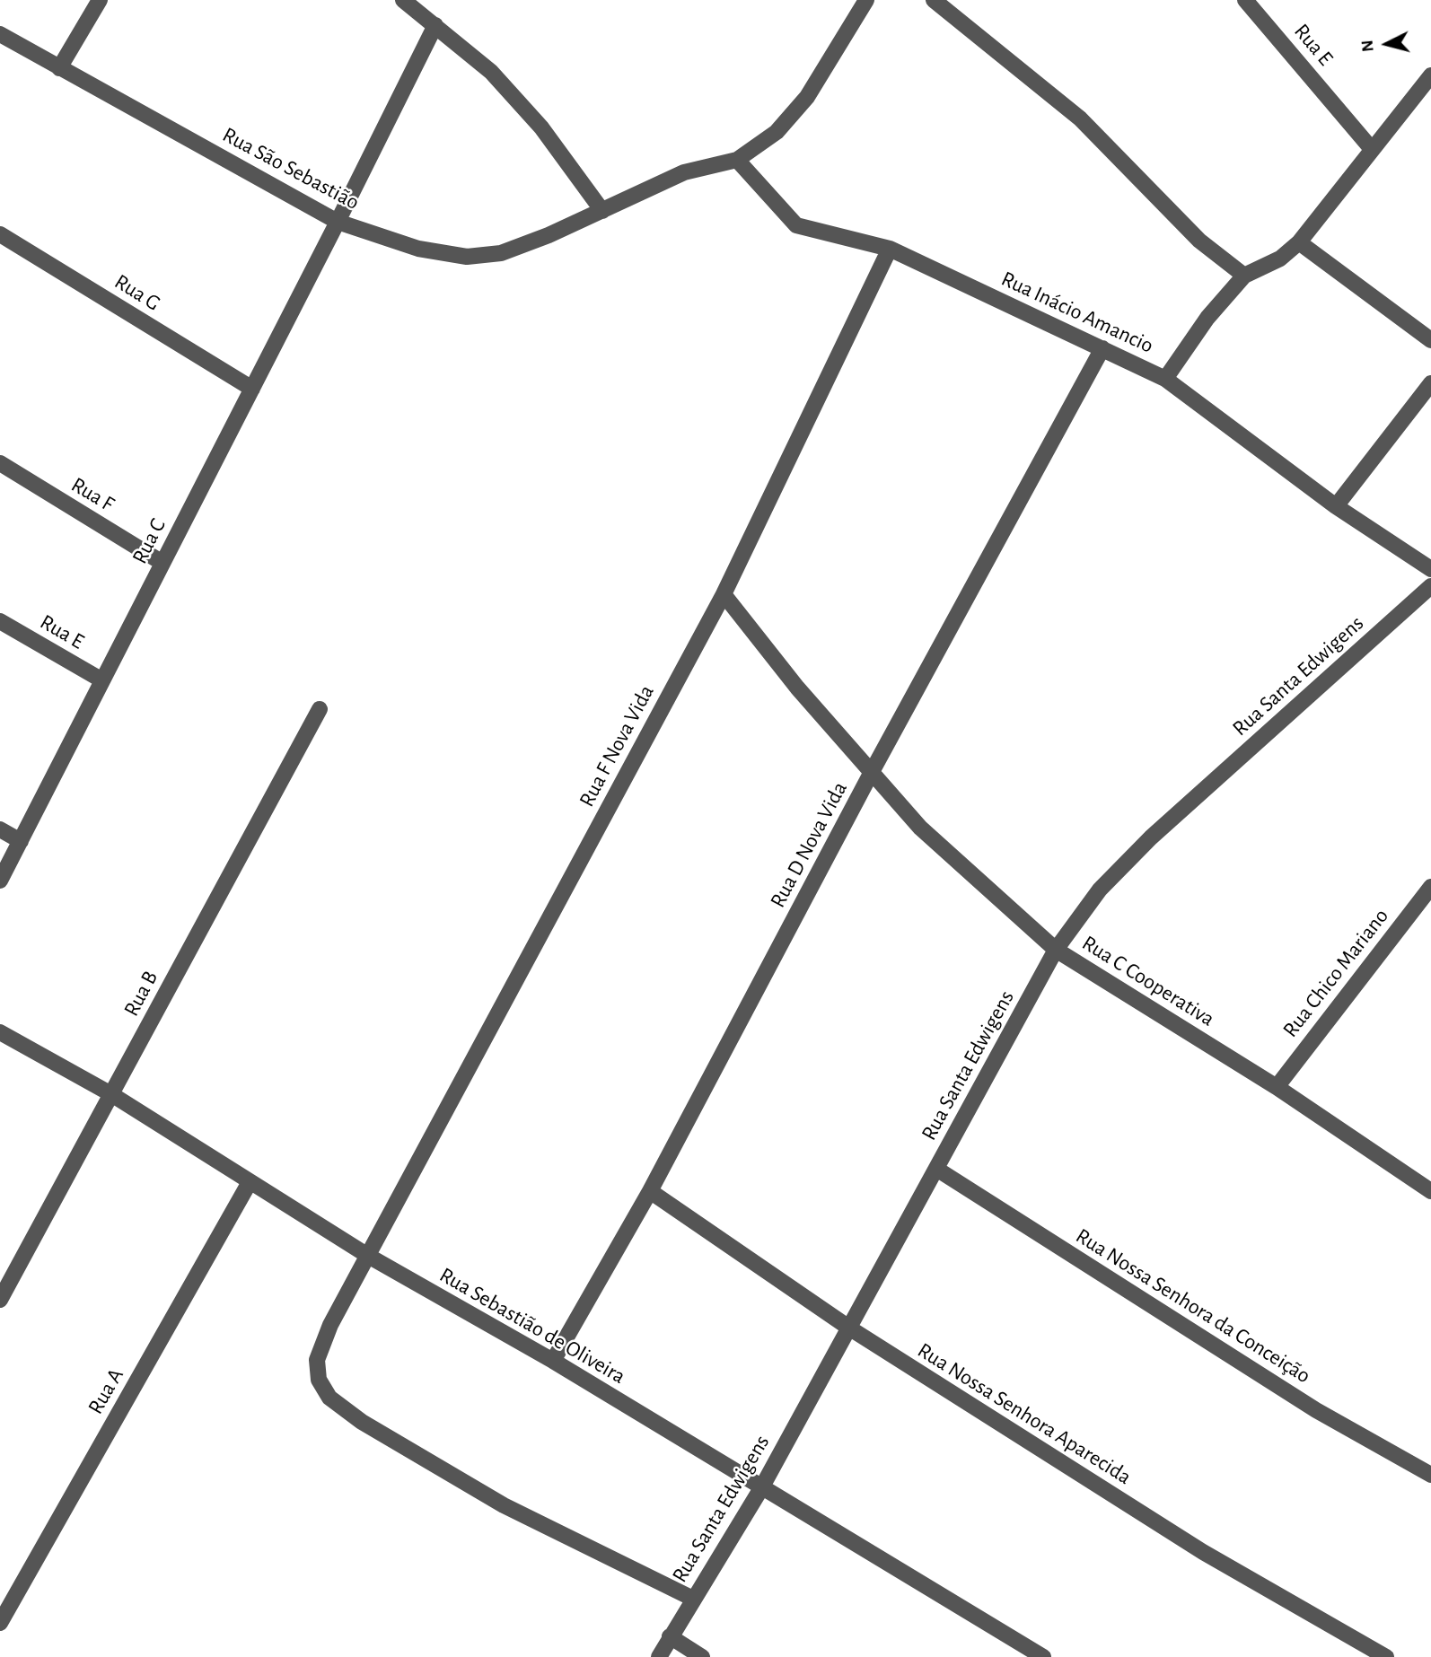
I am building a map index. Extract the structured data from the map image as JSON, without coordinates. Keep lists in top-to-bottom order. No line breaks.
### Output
{"streets":{"street":["Rua E","Rua São Sebastião","Rua G","Rua Inácio Amancio","Rua F","Rua C","Rua Santa Edwigens","Rua F Nova Vida","Rua D Nova Vida","Rua Chico Mariano","Rua C Cooperativa","Rua B","Rua Nossa Senhora da Conceição","Rua Sebastião de Oliveira","Rua A","Rua Nossa Senhora Aparecida"]},"crossings":[["Rua E","Rua C"],["Rua São Sebastião","Rua Inácio Amancio"],["Rua São Sebastião","Rua C"],["Rua G","Rua C"],["Rua Inácio Amancio","Rua F Nova Vida"],["Rua Inácio Amancio","Rua D Nova Vida"],["Rua F","Rua C"],["Rua Santa Edwigens","Rua F Nova Vida"],["Rua Santa Edwigens","Rua C Cooperativa"],["Rua Santa Edwigens","Rua Nossa Senhora da Conceição"],["Rua Santa Edwigens","Rua Sebastião de Oliveira"],["Rua Santa Edwigens","Rua Nossa Senhora Aparecida"],["Rua F Nova Vida","Rua C Cooperativa"],["Rua F Nova Vida","Rua Sebastião de Oliveira"],["Rua D Nova Vida","Rua C Cooperativa"],["Rua D Nova Vida","Rua Sebastião de Oliveira"],["Rua D Nova Vida","Rua Nossa Senhora Aparecida"],["Rua Chico Mariano","Rua C Cooperativa"],["Rua B","Rua Sebastião de Oliveira"],["Rua Sebastião de Oliveira","Rua A"]],"north":"left"}
